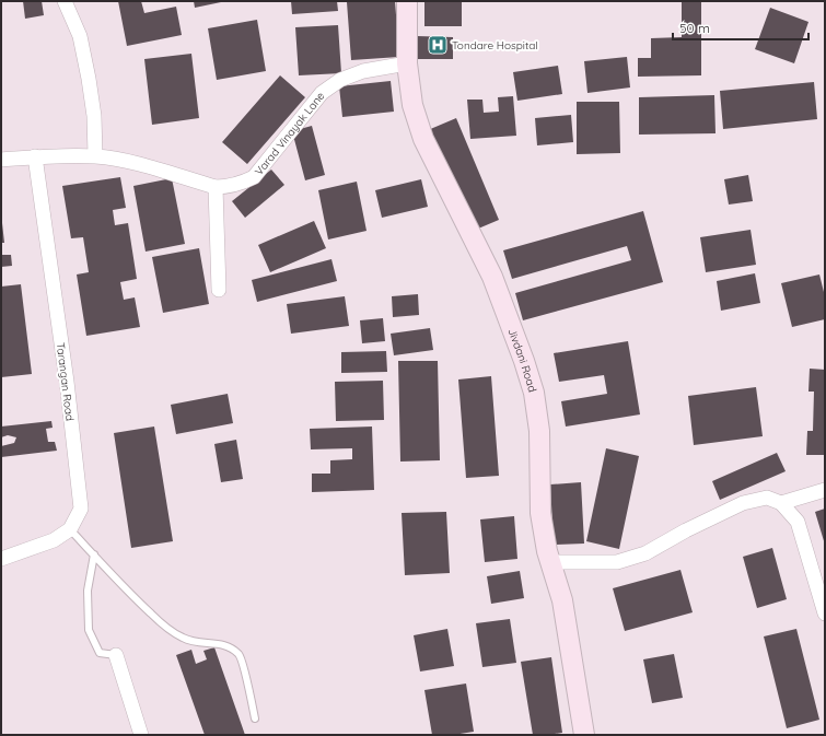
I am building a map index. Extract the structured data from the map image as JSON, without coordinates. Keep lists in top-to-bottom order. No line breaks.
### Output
{"streets":{"main road":["Jivdani Road"],"street":["Varad Vinayak Lane","Tarangan Road"]},"crossings":[["Varad Vinayak Lane","Jivdani Road"],["Varad Vinayak Lane","Tarangan Road"]],"places":{"hospital":["Tondare Hospital"]},"scale_bar":"50 m"}
